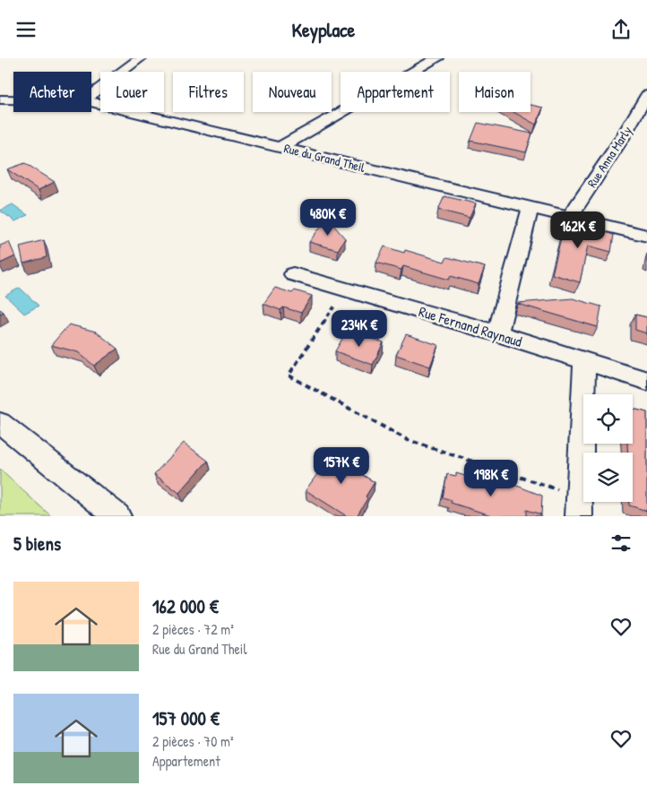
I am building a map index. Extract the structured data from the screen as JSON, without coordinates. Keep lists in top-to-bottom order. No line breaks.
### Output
{"streets":{"street":["Rue Anna Marly","Rue du Grand Theil","Rue Fernand Raynaud"]},"crossings":[["Rue Anna Marly","Rue du Grand Theil"]],"page":{"header":"Keyplace","chip":["Acheter","Louer","Filtres","Nouveau","Appartement","Maison"],"price":["480K €","162K €","234K €","157K €","198K €"],"heading":"5 biens","list":[{"name":"162 000 €","note":"2 pièces · 72 m² · Rue du Grand Theil"},{"name":"157 000 €","note":"2 pièces · 70 m² · Appartement"}]}}
